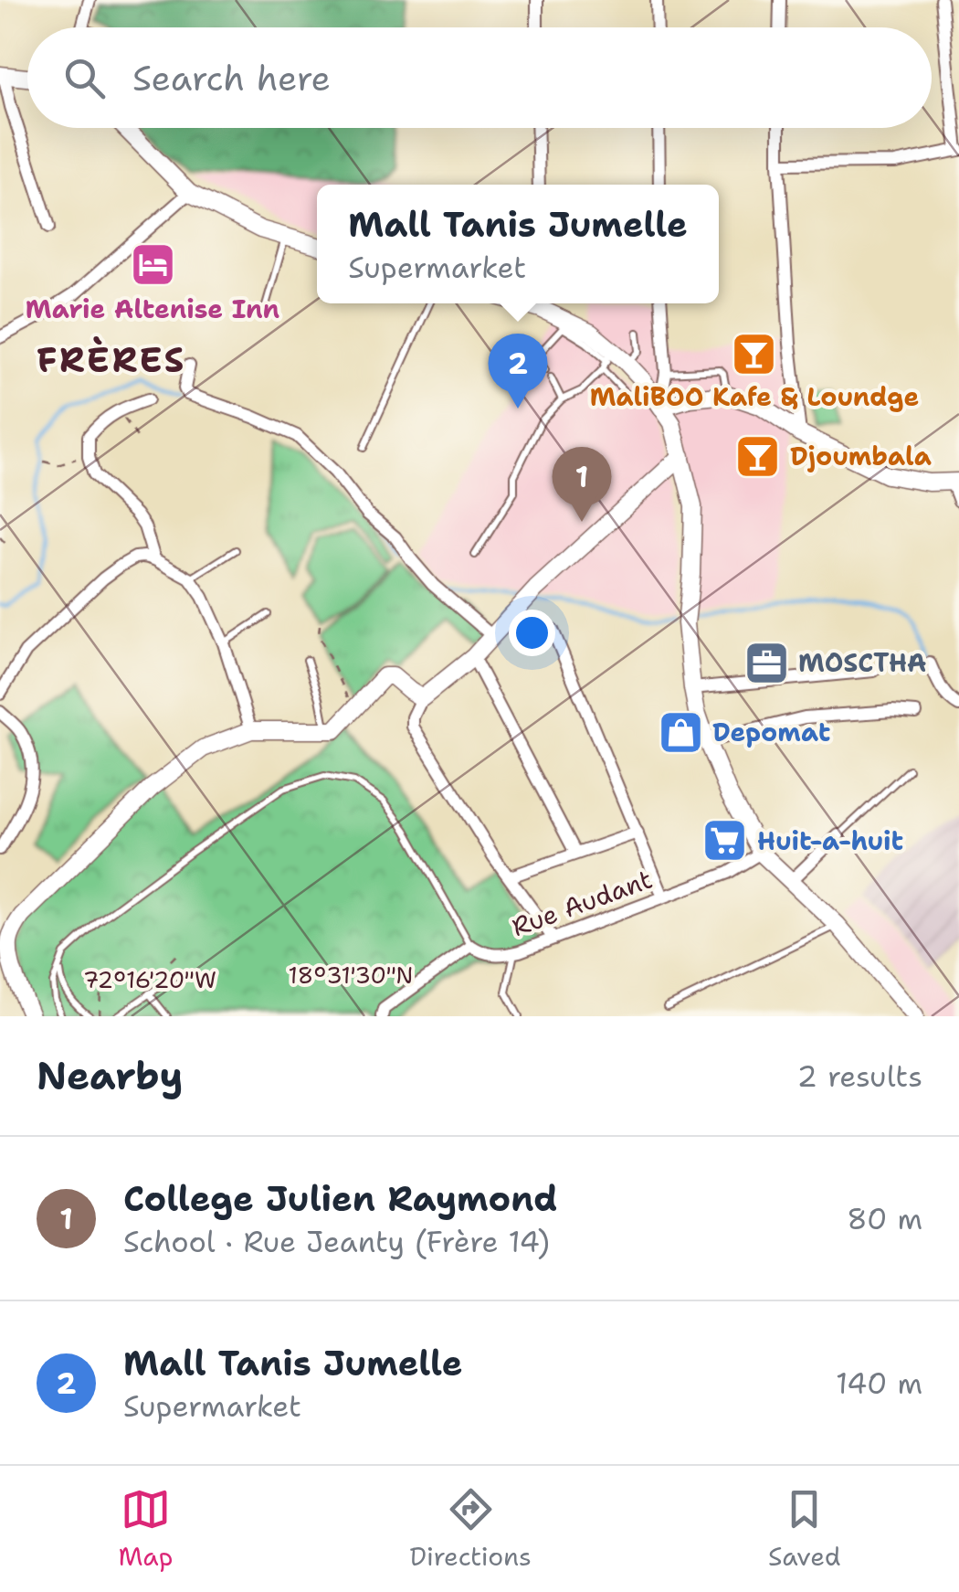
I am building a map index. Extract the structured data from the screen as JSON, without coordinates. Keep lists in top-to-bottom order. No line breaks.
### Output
{"streets":{"street":["Rue Audant"]},"districts":["FRÈRES"],"places":{"hotel":["Marie Altenise Inn"],"bar":["MaliBOO Kafe & Loundge","Djoumbala"],"office":["MOSCTHA"],"shop":["Depomat"],"supermarket":["Huit-a-huit"]},"page":{"search":"Search here","popup":["Mall Tanis Jumelle","Supermarket"],"pins":["2","1"],"heading":["Nearby","2 results"],"list":[{"mark":"1","name":"College Julien Raymond","note":"School · Rue Jeanty (Frère 14)","value":"80 m"},{"mark":"2","name":"Mall Tanis Jumelle","note":"Supermarket","value":"140 m"}],"nav":["Map","Directions","Saved"]},"coordinates":["18°31'30\"N","72°16'20\"W"]}
